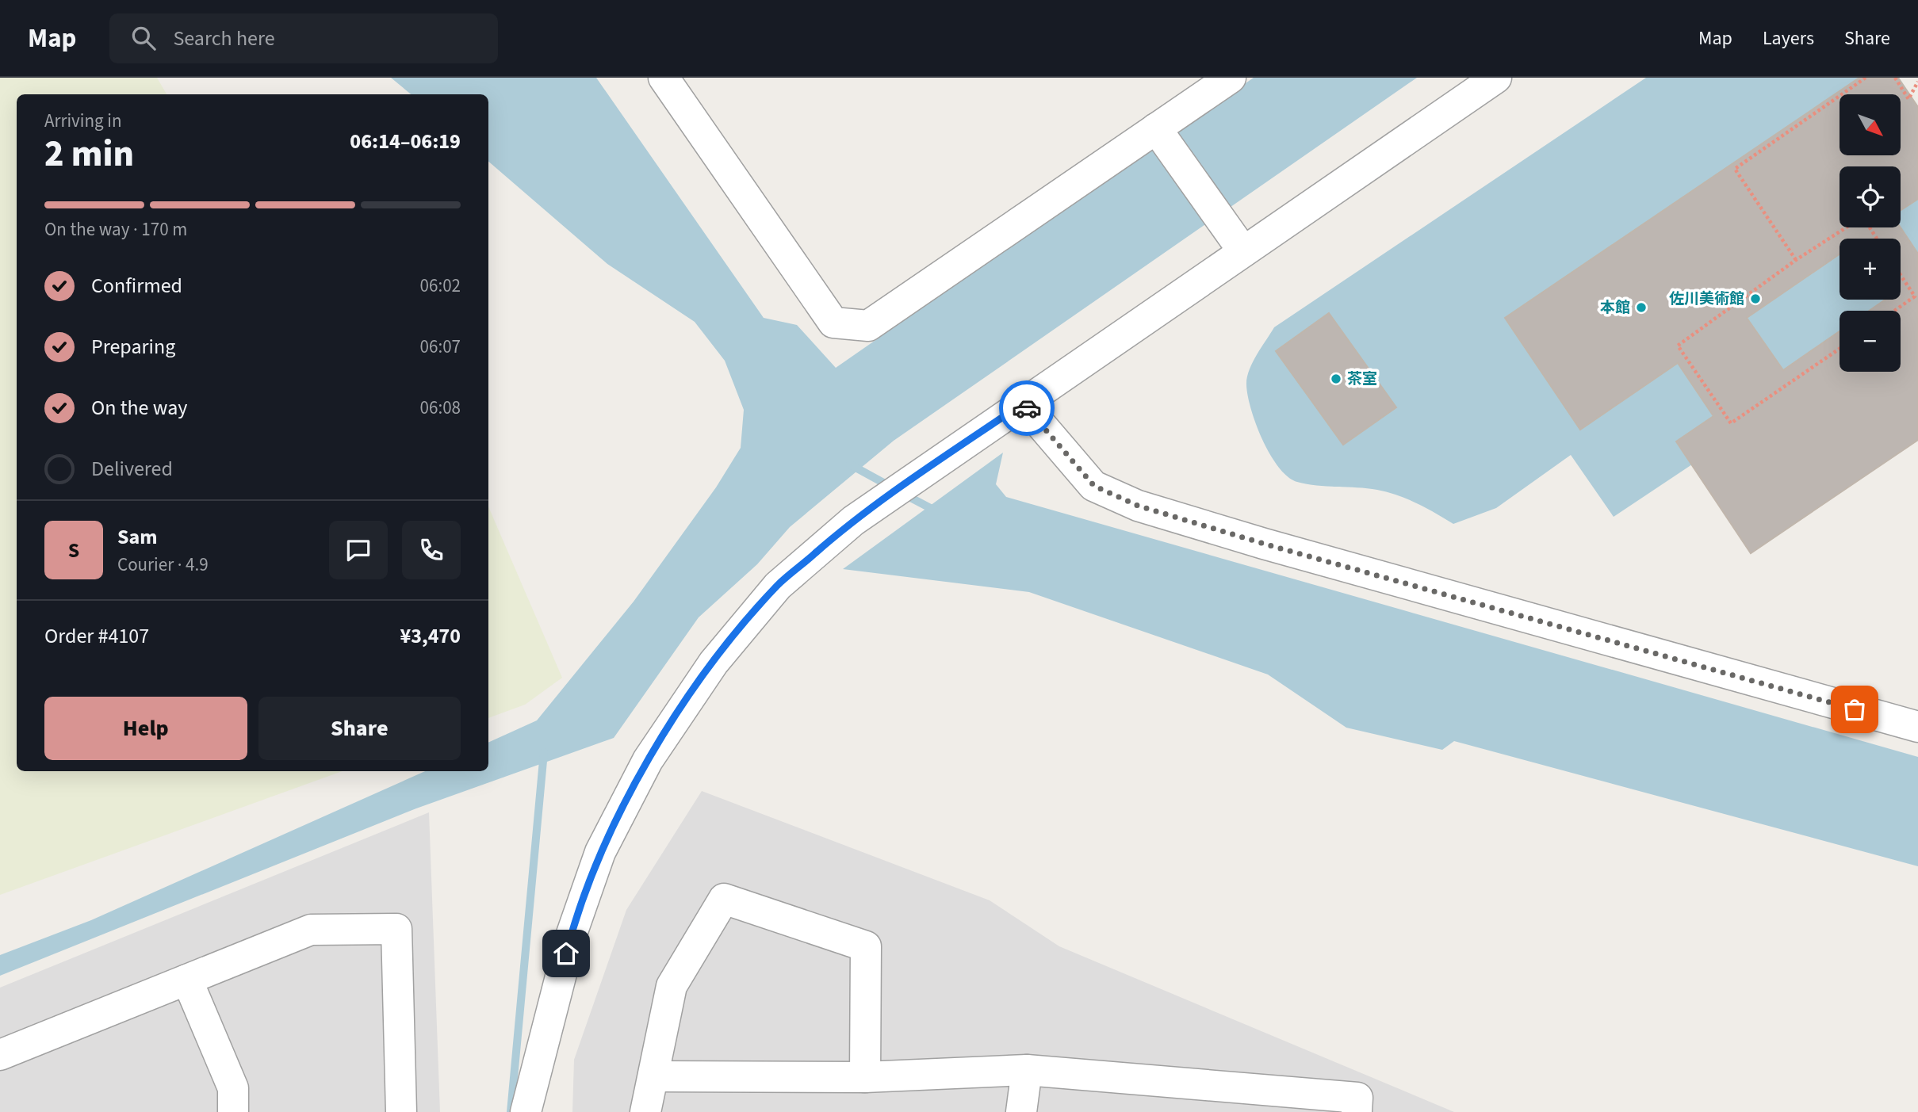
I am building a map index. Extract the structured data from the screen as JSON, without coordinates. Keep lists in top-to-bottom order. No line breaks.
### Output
{"places":["佐川美術館","本館","茶室"],"north":"bottom right","page":{"header":"Map","search":"Search here","nav":["Map","Layers","Share"],"map_buttons":["+","−"],"heading":["2 min","Arriving in","06:14–06:19"],"panel":["Sam","Courier · 4.9","Order #4107","¥3,470"],"bar":"On the way · 170 m","list":[["Confirmed","06:02"],["Preparing","06:07"],["On the way","06:08"],"Delivered"],"round":"S","buttons":["Help","Share"]}}
